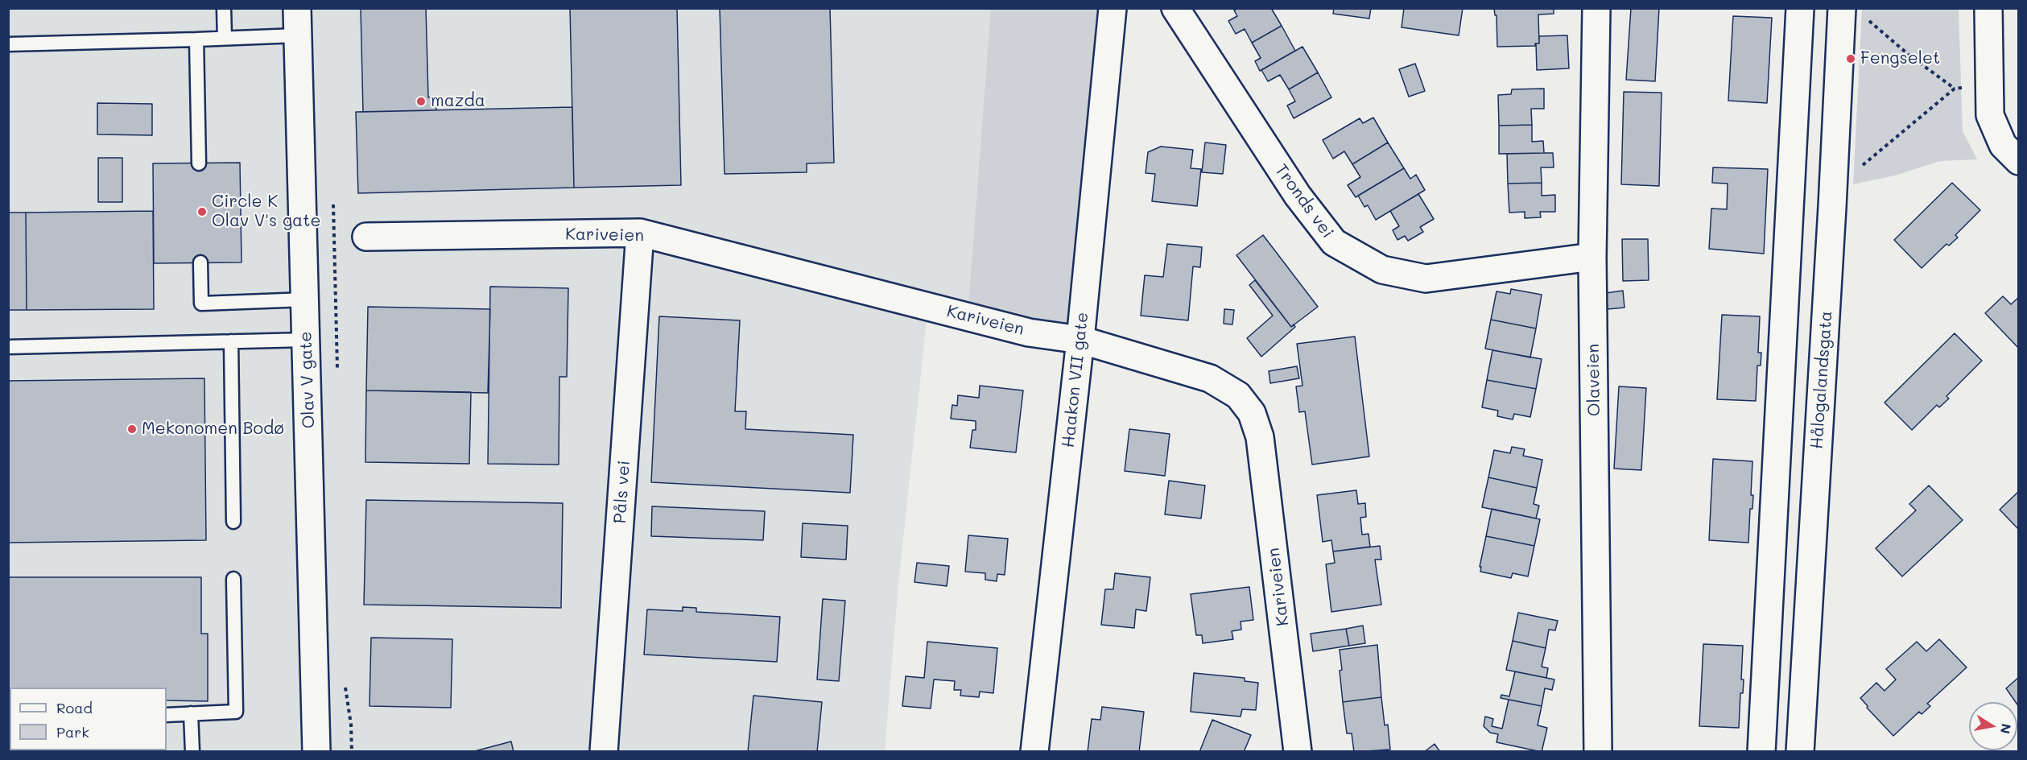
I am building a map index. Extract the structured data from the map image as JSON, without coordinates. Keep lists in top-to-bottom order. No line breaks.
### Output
{"streets":{"main road":["Tronds vei","Kariveien","Olav V gate","Haakon VII gate","Olaveien","Hålogalandsgata","Påls vei"]},"crossings":[["Tronds vei","Olaveien"],["Kariveien","Haakon VII gate"],["Kariveien","Påls vei"]],"places":["Fengselet","mazda","Circle K Olav V's gate","Mekonomen Bodø"],"legend":["Road","Park"],"north":"right"}
